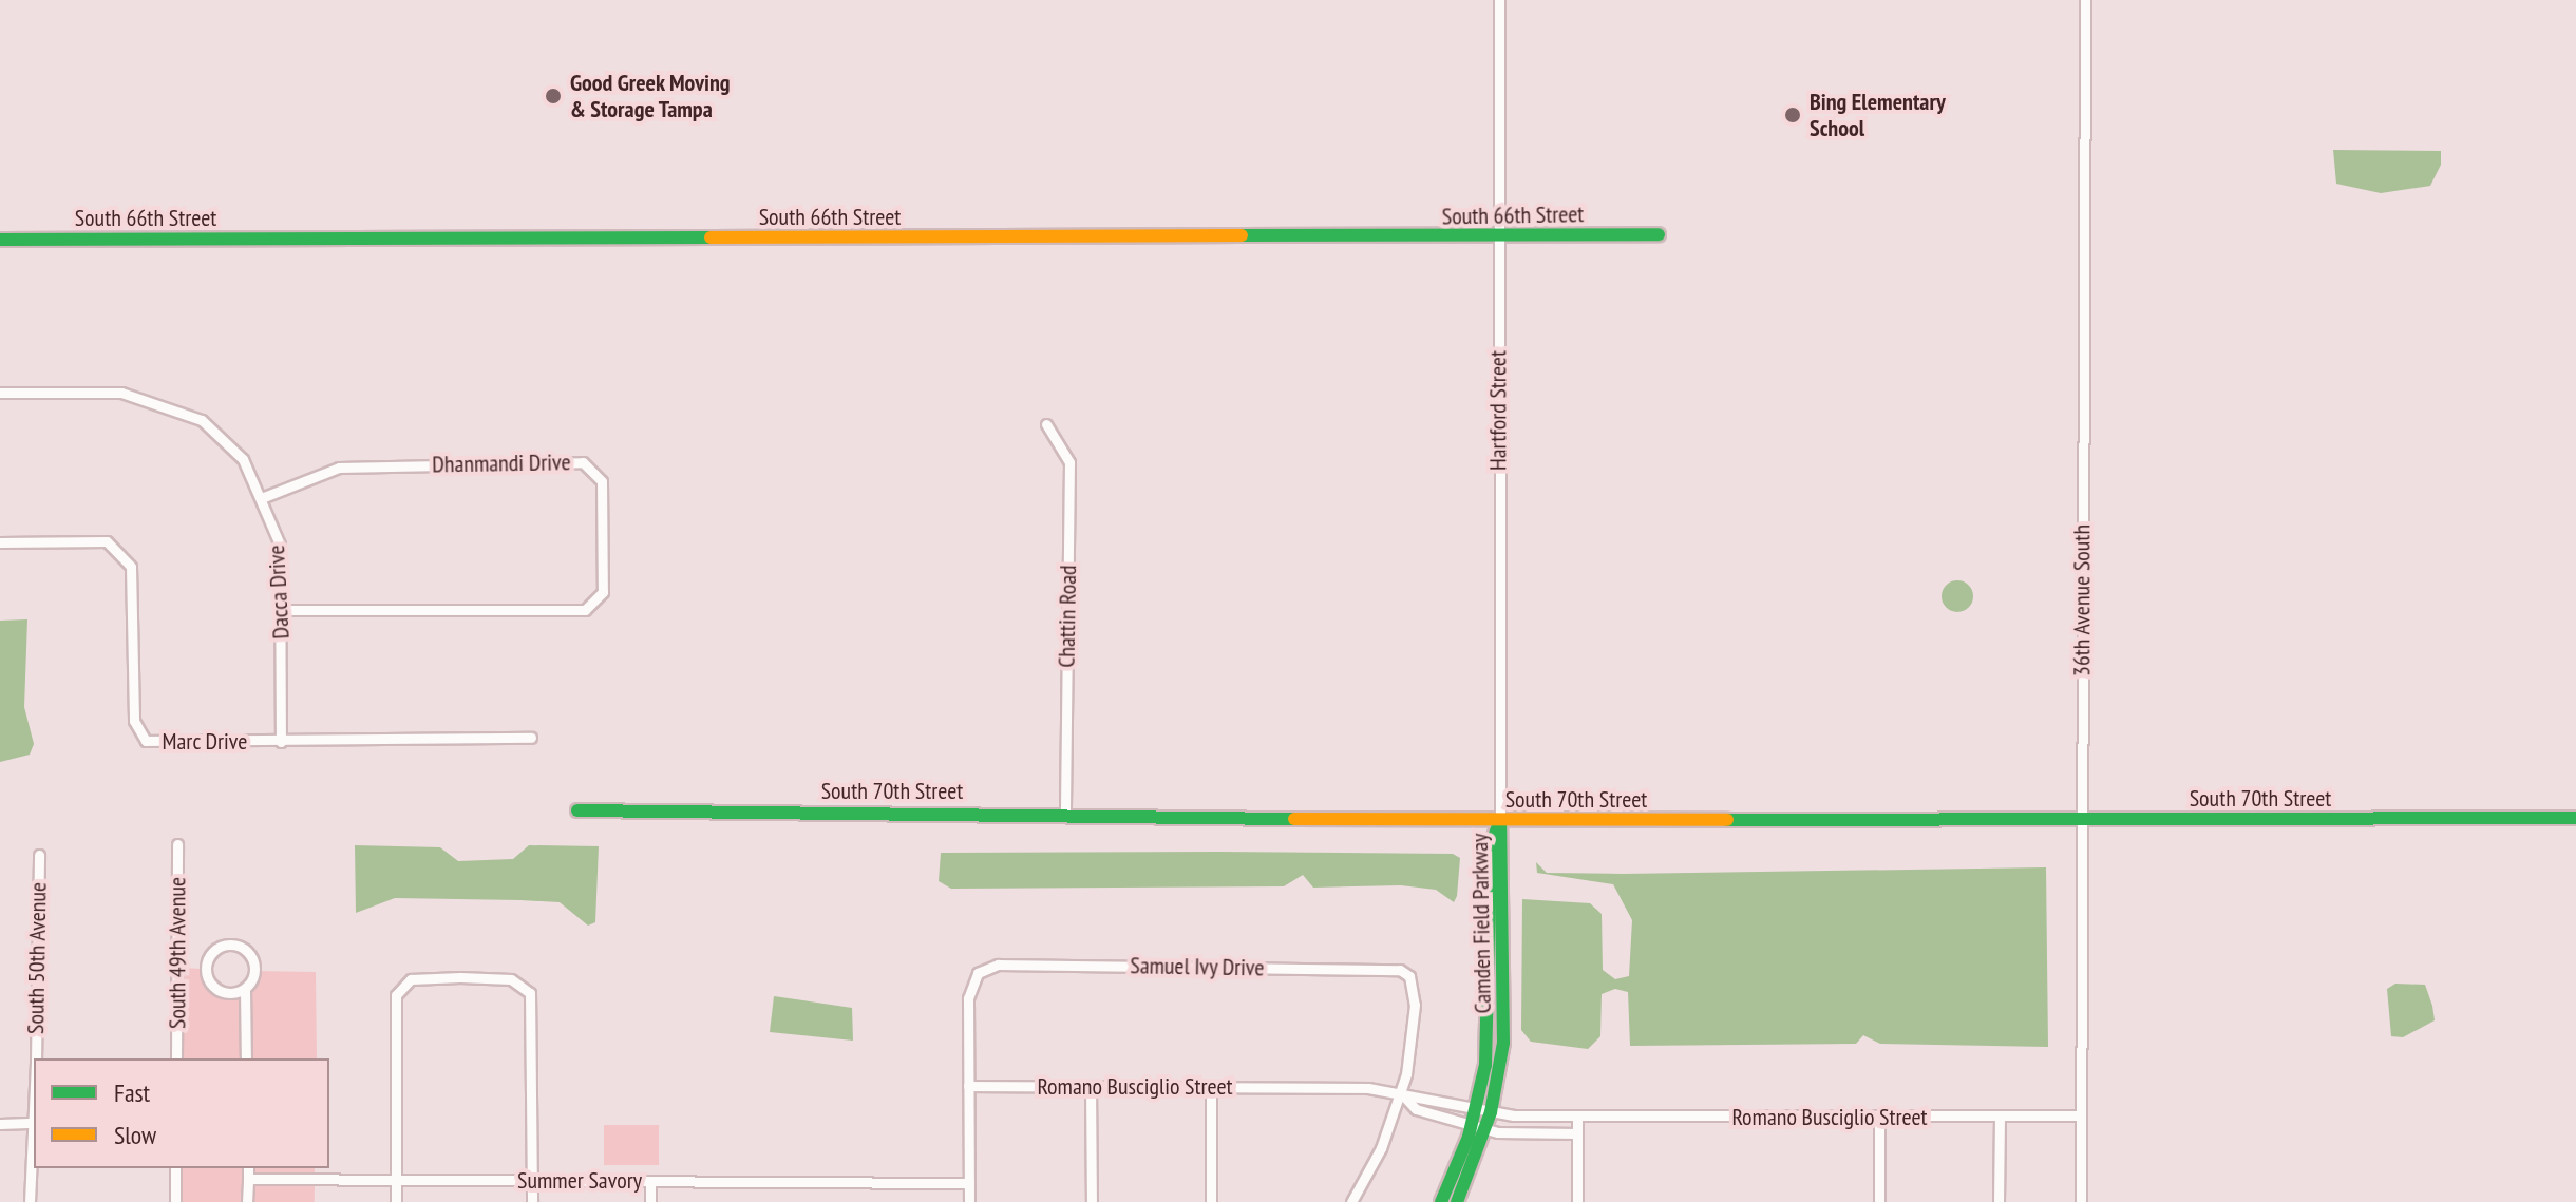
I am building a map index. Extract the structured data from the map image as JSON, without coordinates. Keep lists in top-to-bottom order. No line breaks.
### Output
{"streets":{"street":["South 66th Street","Hartford Street","Dhanmandi Drive","Dacca Drive","36th Avenue South","Chattin Road","Marc Drive","South 70th Street","Camden Field Parkway","South 49th Avenue","South 50th Avenue","Samuel Ivy Drive","Romano Busciglio Street","Summer Savory"]},"crossings":[["South 66th Street","Hartford Street"],["Hartford Street","South 70th Street"],["Hartford Street","Camden Field Parkway"],["Dhanmandi Drive","Dacca Drive"],["Dacca Drive","Marc Drive"],["36th Avenue South","South 70th Street"],["36th Avenue South","Romano Busciglio Street"],["Chattin Road","South 70th Street"],["South 70th Street","Camden Field Parkway"],["Camden Field Parkway","Romano Busciglio Street"],["Samuel Ivy Drive","Romano Busciglio Street"],["Samuel Ivy Drive","Summer Savory"]],"places":["Good Greek Moving & Storage Tampa","Bing Elementary School"],"legend":["Fast","Slow"]}
